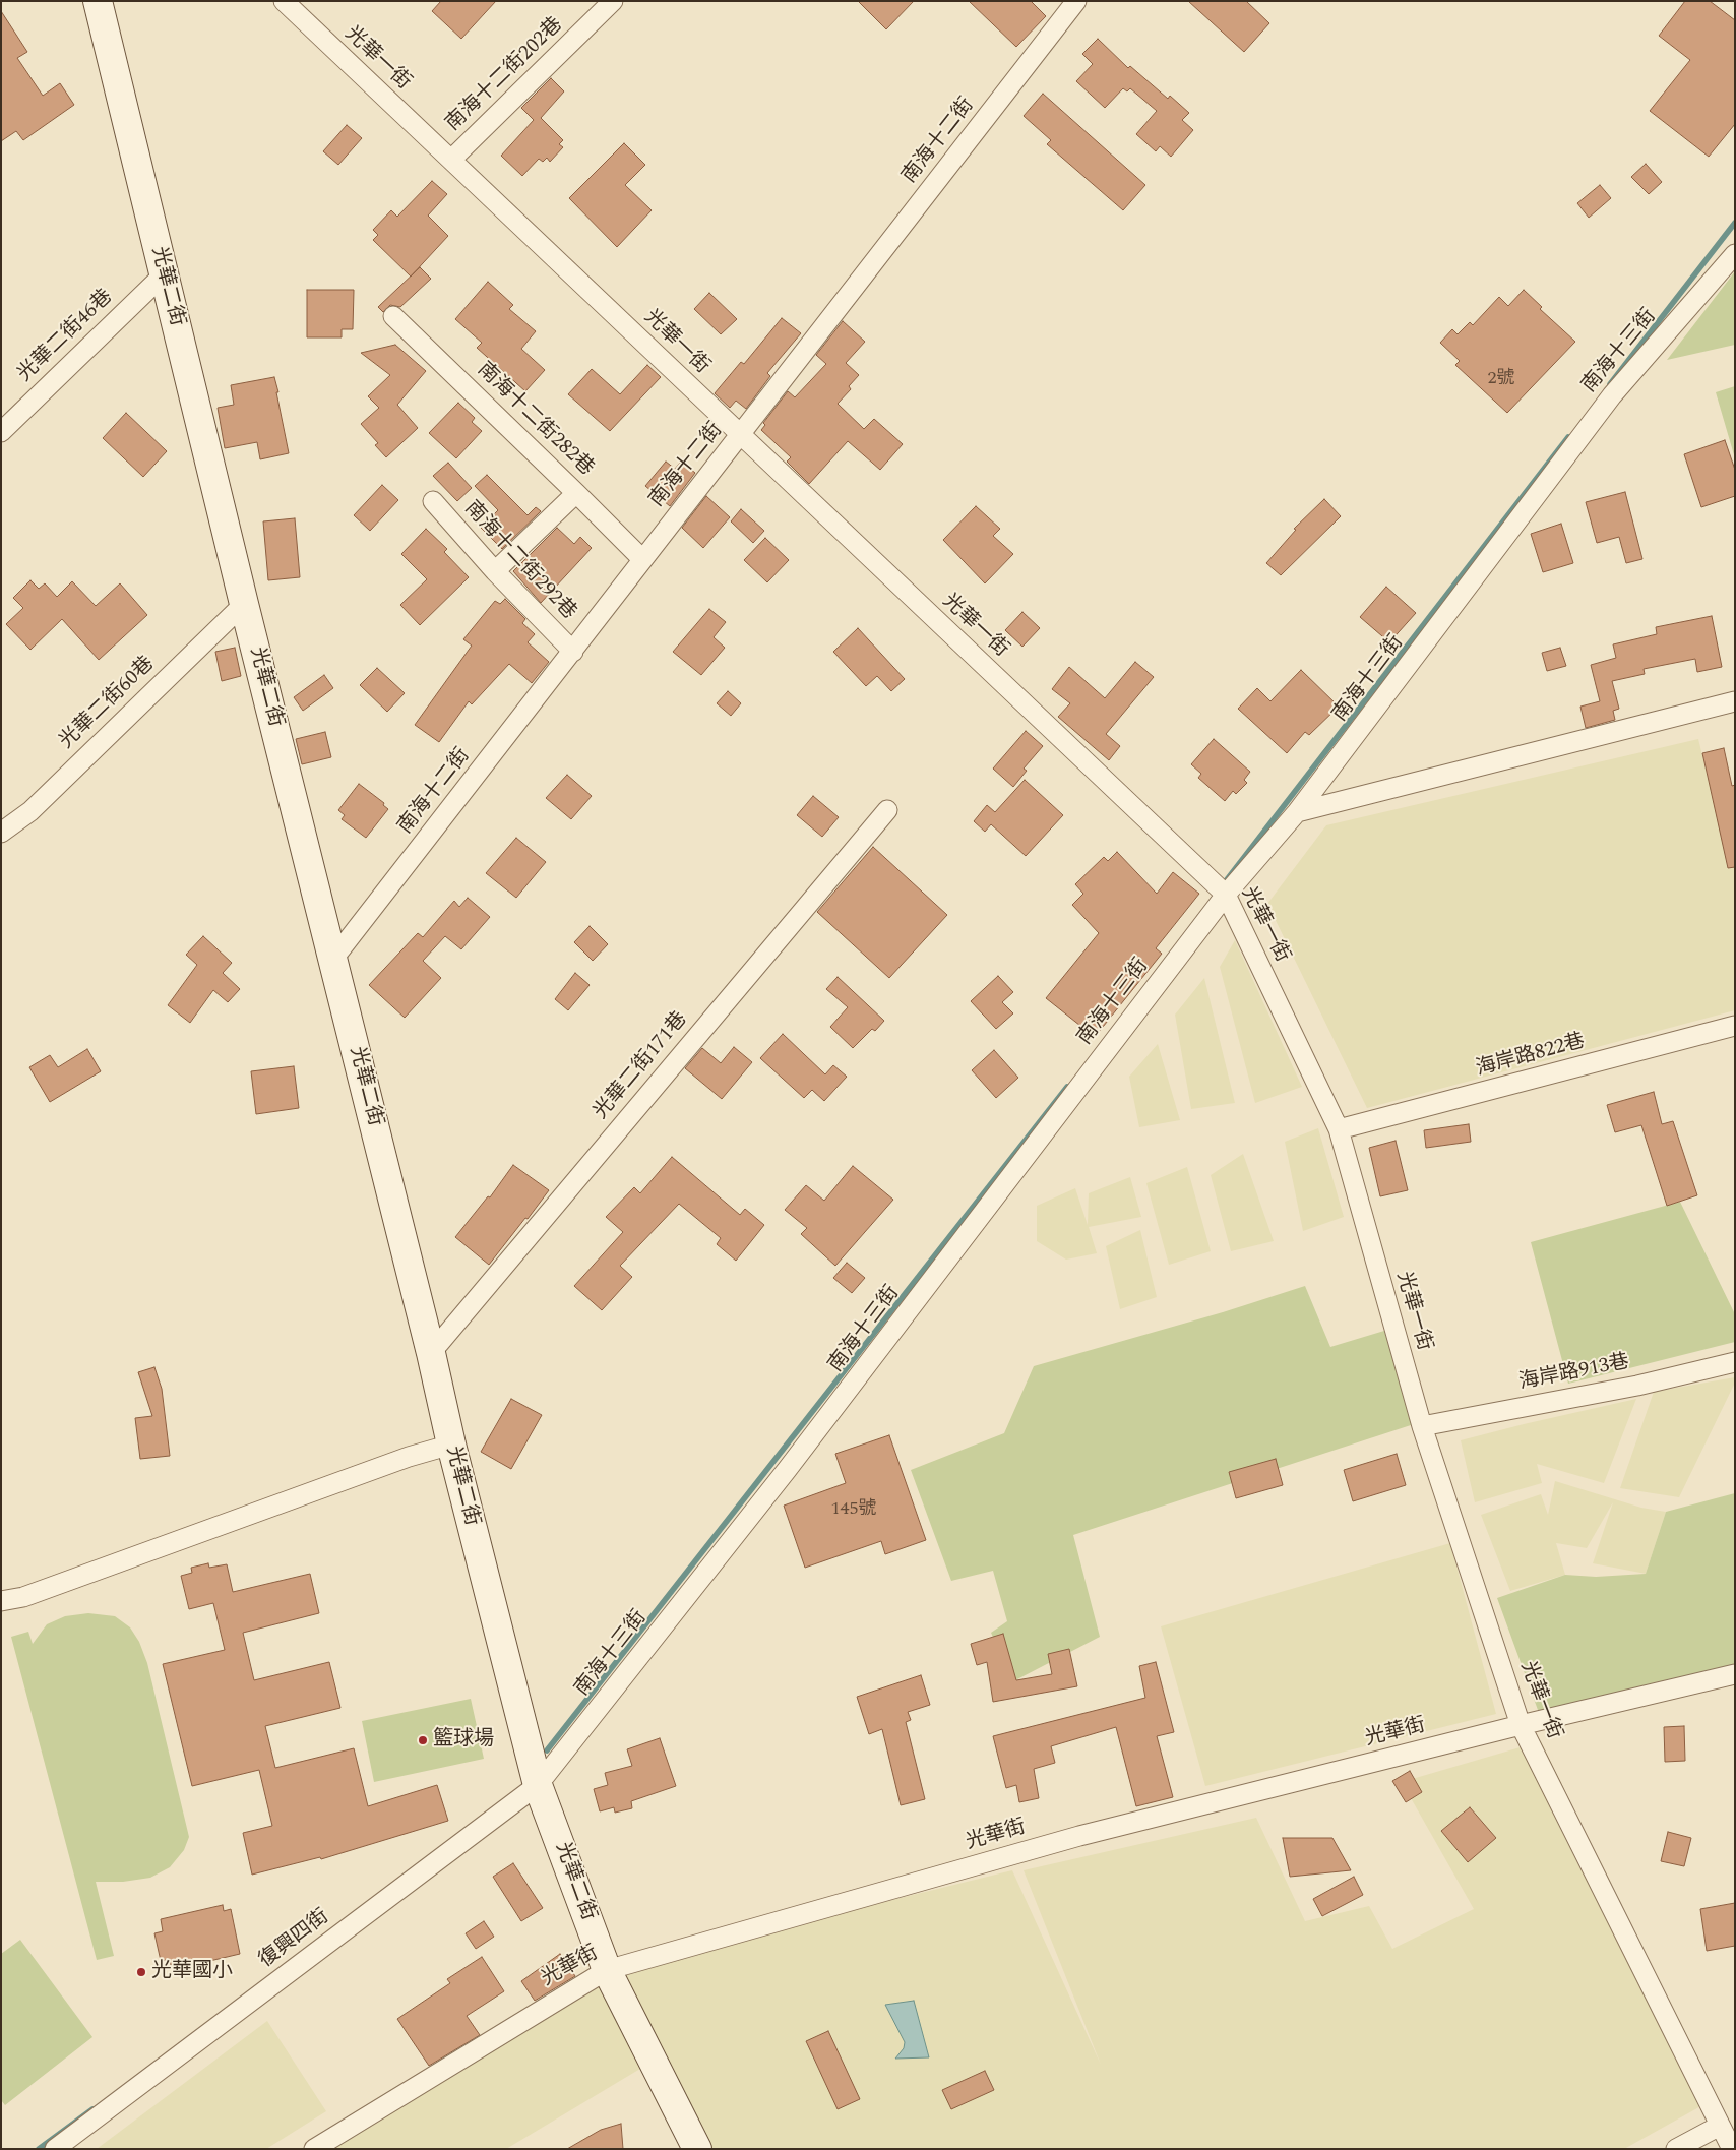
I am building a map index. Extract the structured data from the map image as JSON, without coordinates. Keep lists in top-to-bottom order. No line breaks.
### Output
{"streets":{"street":["光華一街","南海十二街202巷","南海十二街","光華二街","光華二街46巷","南海十三街","南海十二街282巷","南海十二街292巷","光華二街60巷","海岸路822巷","光華二街171巷","海岸路913巷","光華街","復興四街"]},"crossings":[["光華一街","南海十二街202巷"],["光華一街","南海十二街"],["光華一街","南海十三街"],["光華一街","海岸路822巷"],["光華一街","海岸路913巷"],["光華一街","光華街"],["南海十二街","光華二街"],["南海十二街","南海十二街282巷"],["南海十二街","南海十二街292巷"],["光華二街","光華二街46巷"],["光華二街","南海十三街"],["光華二街","光華二街60巷"],["光華二街","光華二街171巷"],["光華二街","光華街"],["光華二街","復興四街"],["南海十三街","復興四街"]],"places":["籃球場","光華國小"],"house_numbers":["2號","145號"]}
